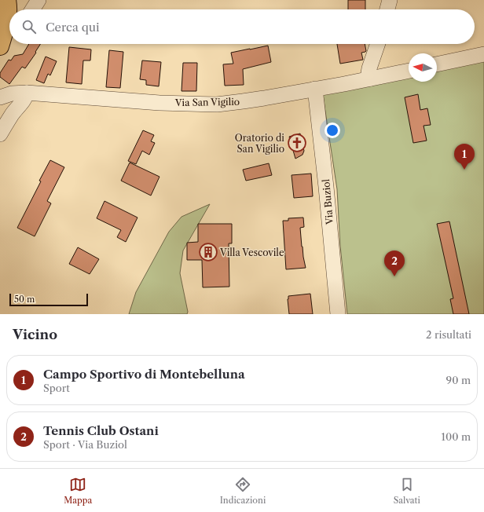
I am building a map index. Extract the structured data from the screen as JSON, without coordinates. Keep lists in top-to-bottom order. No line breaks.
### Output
{"streets":{"street":["Via San Vigilio","Via Buziol"]},"crossings":[["Via San Vigilio","Via Buziol"]],"places":{"church":["Oratorio di San Vigilio"],"building":["Villa Vescovile"]},"scale_bar":"50 m","north":"left","page":{"search":"Cerca qui","pins":["1","2"],"scale":"50 m","heading":["Vicino","2 risultati"],"list":[{"mark":"1","name":"Campo Sportivo di Montebelluna","note":"Sport","value":"90 m"},{"mark":"2","name":"Tennis Club Ostani","note":"Sport · Via Buziol","value":"100 m"}],"nav":["Mappa","Indicazioni","Salvati"]}}
